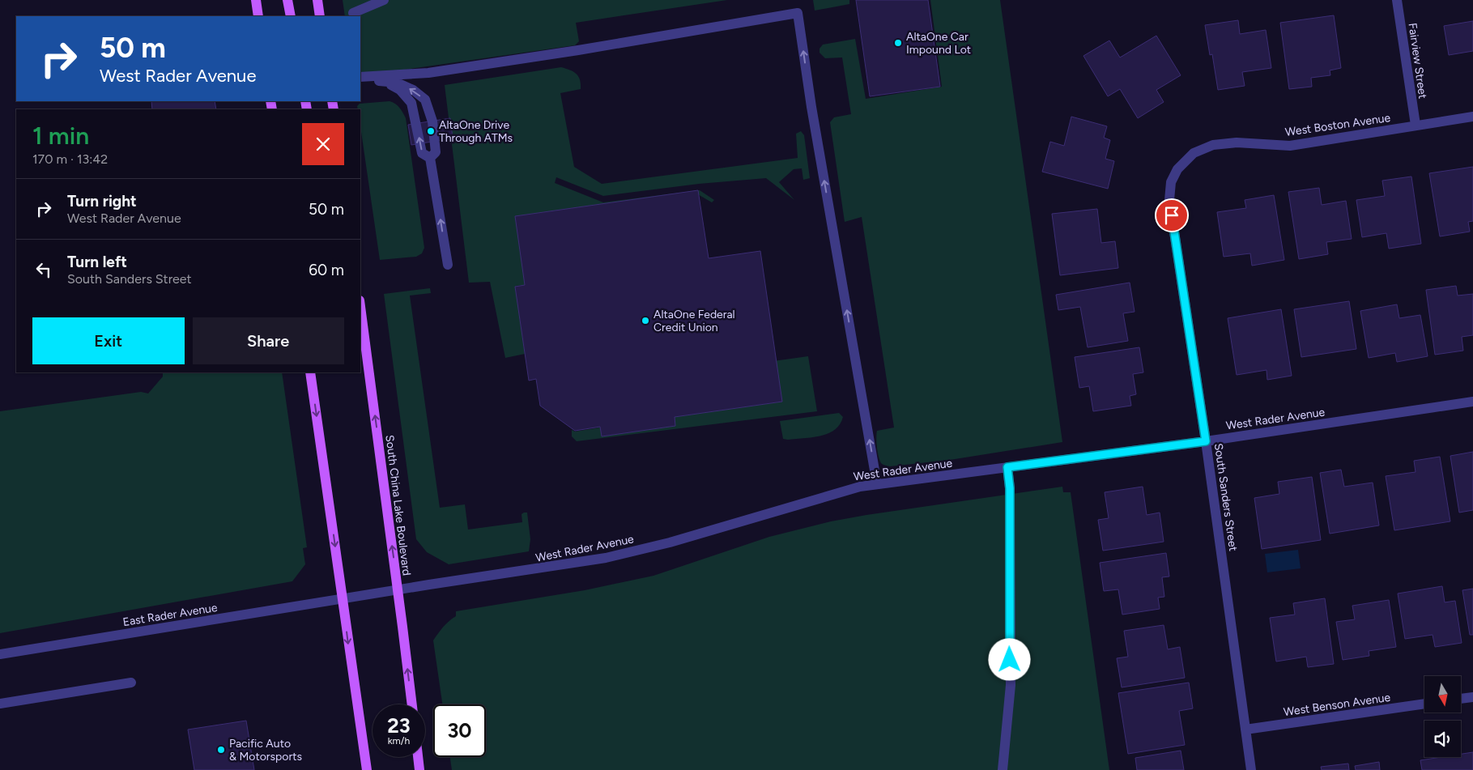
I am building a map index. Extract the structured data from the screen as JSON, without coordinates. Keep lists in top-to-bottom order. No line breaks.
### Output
{"streets":{"main road":["South China Lake Boulevard"],"street":["Fairview Street","West Boston Avenue","West Rader Avenue","South Sanders Street","East Rader Avenue","West Benson Avenue"]},"crossings":[["Fairview Street","West Boston Avenue"],["West Boston Avenue","South Sanders Street"],["West Rader Avenue","South Sanders Street"],["West Rader Avenue","South China Lake Boulevard"],["West Rader Avenue","East Rader Avenue"],["South Sanders Street","West Benson Avenue"]],"places":["AltaOne Car Impound Lot","AltaOne Drive Through ATMs","AltaOne Federal Credit Union","Pacific Auto & Motorsports"],"north":"bottom","page":{"turn":["50 m","West Rader Avenue"],"heading":["1 min","170 m · 13:42"],"list":[{"name":"Turn right","note":"West Rader Avenue","value":"50 m"},{"name":"Turn left","note":"South Sanders Street","value":"60 m"}],"buttons":["Exit","Share"],"speed":"23 km/h","limit":"30"}}
